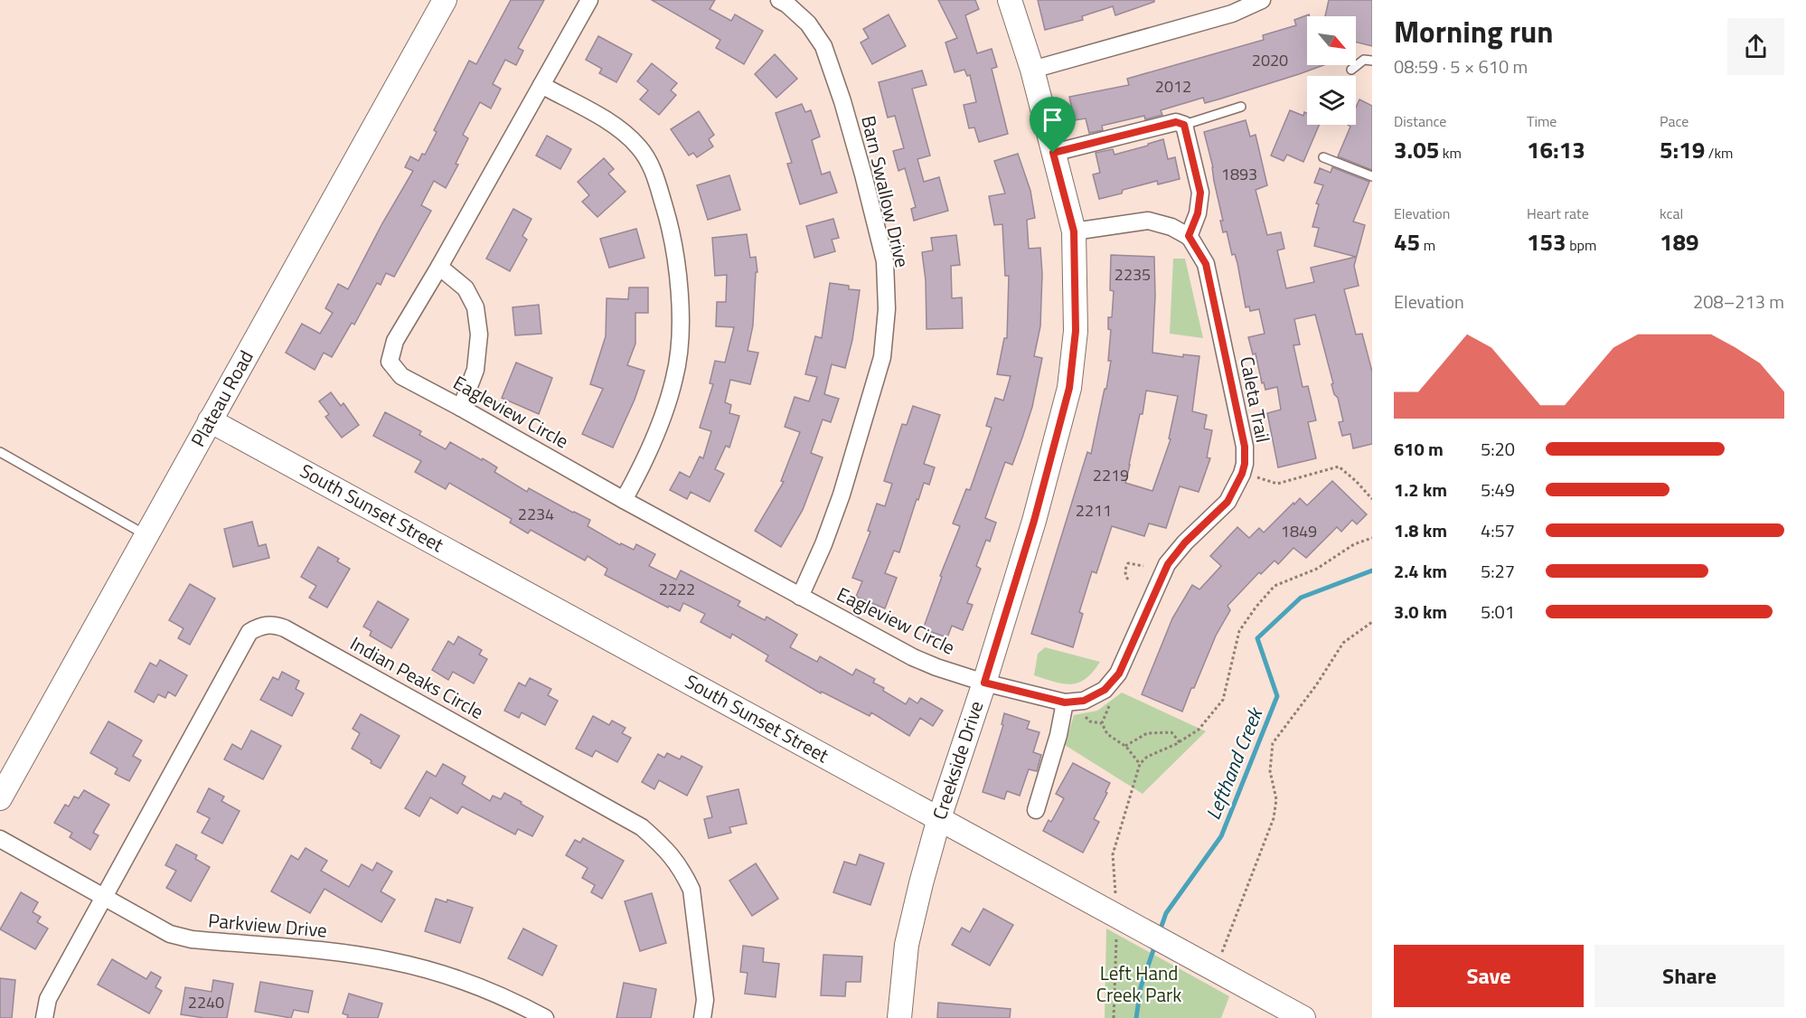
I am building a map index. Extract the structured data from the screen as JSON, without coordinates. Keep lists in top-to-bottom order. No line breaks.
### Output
{"streets":{"street":["Barn Swallow Drive","Plateau Road","Caleta Trail","Eagleview Circle","South Sunset Street","Indian Peaks Circle","Creekside Drive","Parkview Drive"]},"crossings":[["Barn Swallow Drive","Eagleview Circle"],["Plateau Road","South Sunset Street"],["Caleta Trail","Eagleview Circle"],["Caleta Trail","Creekside Drive"],["Eagleview Circle","Creekside Drive"],["South Sunset Street","Creekside Drive"],["Indian Peaks Circle","Parkview Drive"]],"water":["Lefthand Creek"],"parks":["Left Hand Creek Park"],"house_numbers":["2020","2012","1893","2235","2219","2211","2234","1849","2222","2240"],"north":"bottom right","page":{"heading":["Morning run","08:59 · 5 × 610 m"],"stats":[["Distance","3.05 km"],["Time","16:13"],["Pace","5:19 /km"],["Elevation","45 m"],["Heart rate","153 bpm"],["kcal","189"]],"chart":["Elevation","208–213 m"],"list":[{"name":"610 m","note":"5:20"},{"name":"1.2 km","note":"5:49"},{"name":"1.8 km","note":"4:57"},{"name":"2.4 km","note":"5:27"},{"name":"3.0 km","note":"5:01"}],"buttons":["Save","Share"]}}
